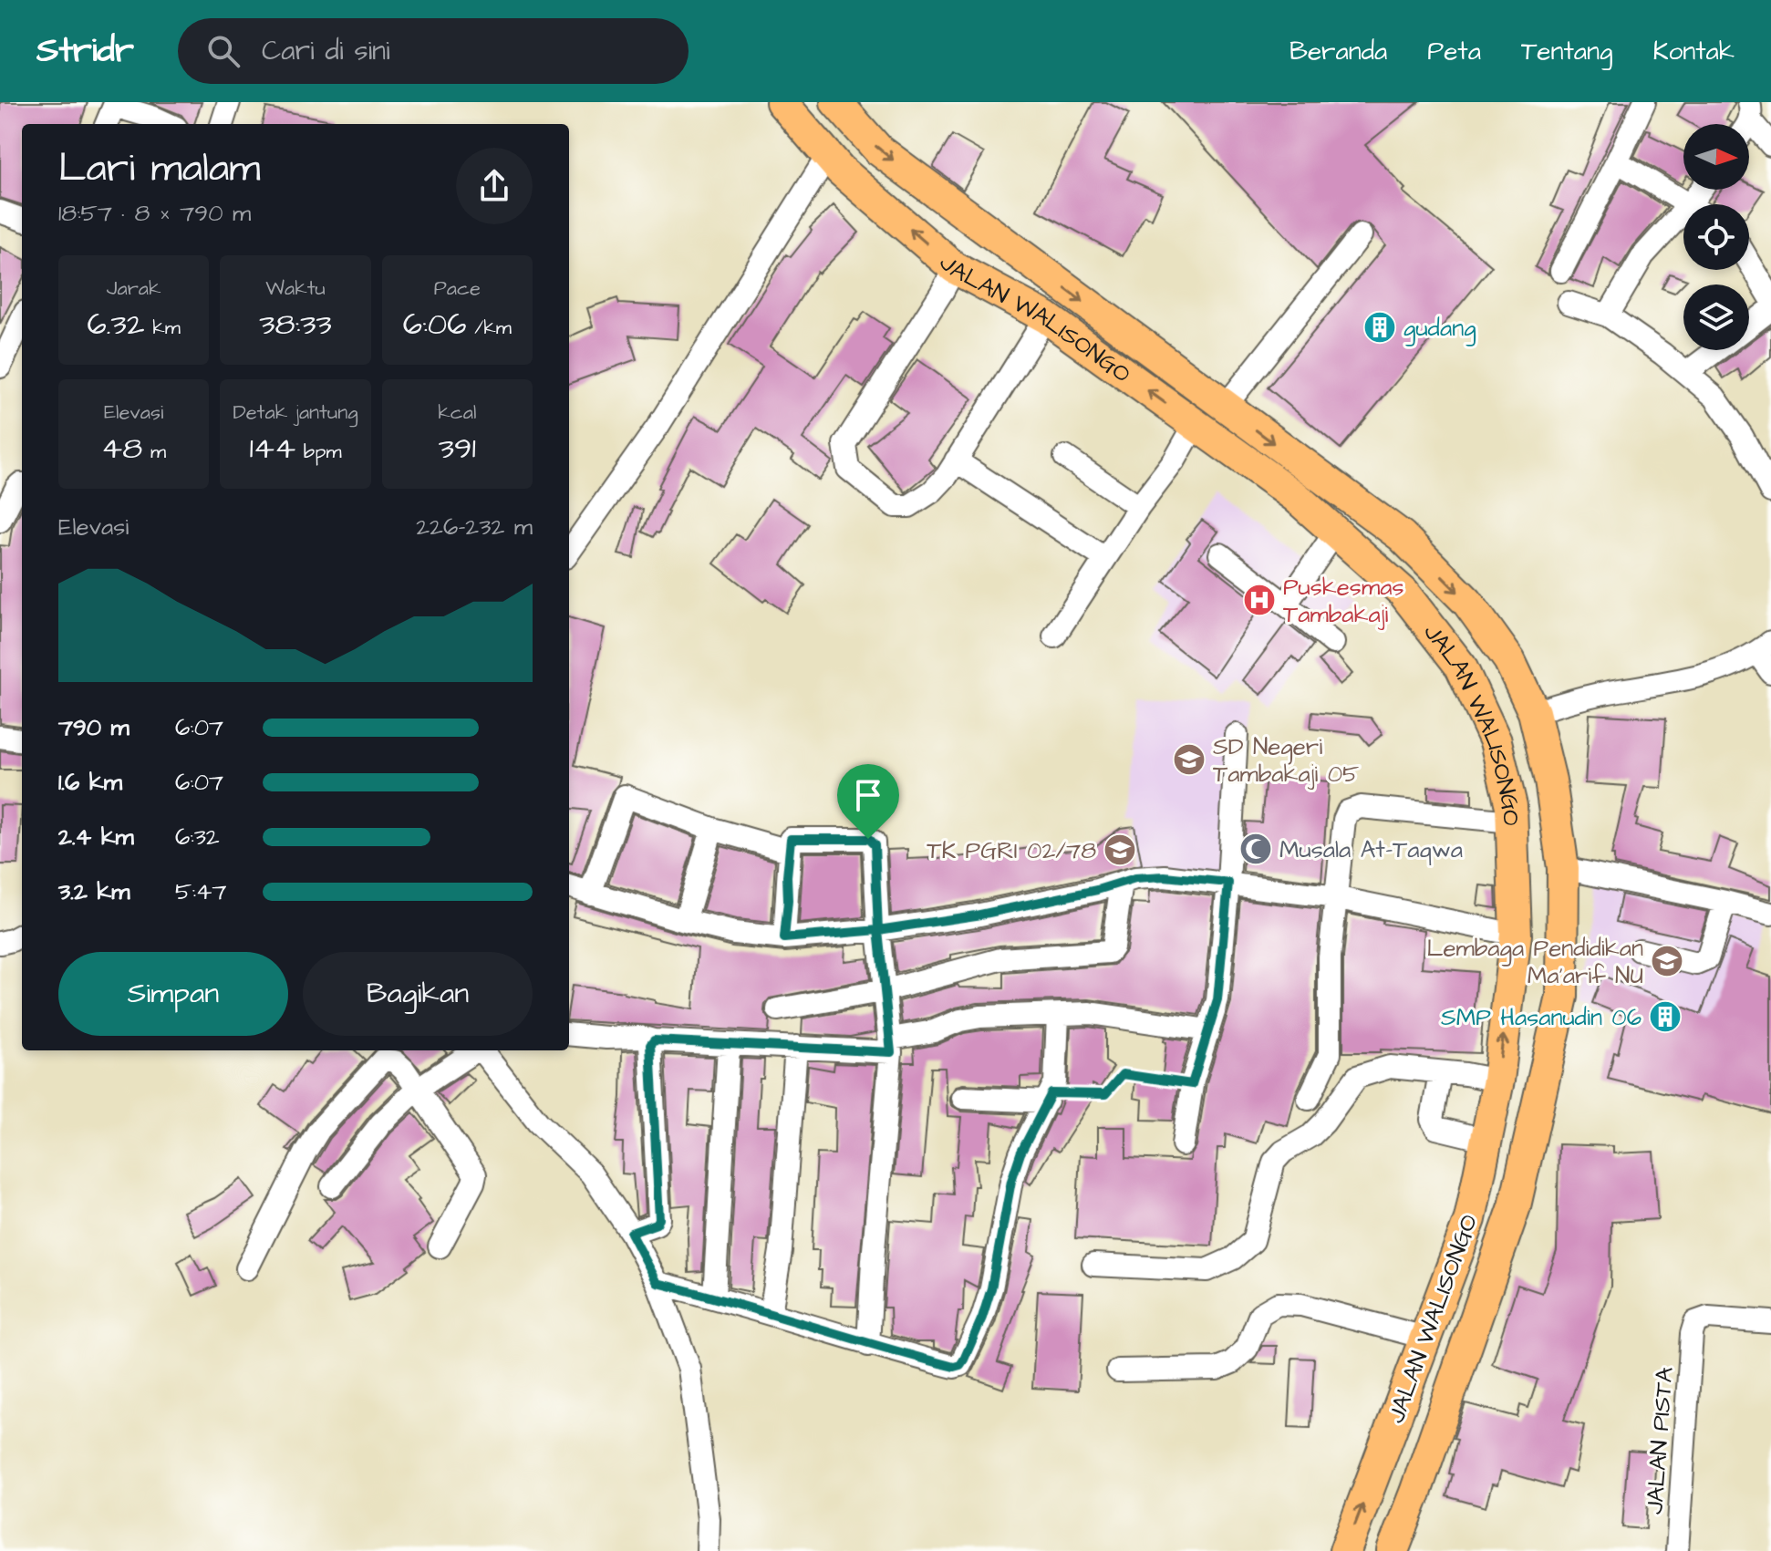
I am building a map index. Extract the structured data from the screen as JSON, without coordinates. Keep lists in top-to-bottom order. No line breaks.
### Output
{"streets":{"highway":["JALAN WALISONGO"],"street":["JALAN PISTA"]},"places":{"building":["gudang","SMP Hasanudin 06"],"hospital":["Puskesmas Tambakaji"],"school or university":["SD Negeri Tambakaji 05","TK PGRI 02/78","Lembaga Pendidikan Ma'arif NU"],"mosque":["Musala At-Taqwa"]},"north":"right","page":{"header":"Stridr","search":"Cari di sini","nav":["Beranda","Peta","Tentang","Kontak"],"heading":["Lari malam","18:57 · 8 × 790 m"],"stats":[["Jarak","6.32 km"],["Waktu","38:33"],["Pace","6:06 /km"],["Elevasi","48 m"],["Detak jantung","144 bpm"],["kcal","391"]],"chart":["Elevasi","226–232 m"],"list":[{"name":"790 m","note":"6:07"},{"name":"1.6 km","note":"6:07"},{"name":"2.4 km","note":"6:32"},{"name":"3.2 km","note":"5:47"}],"buttons":["Simpan","Bagikan"]}}
